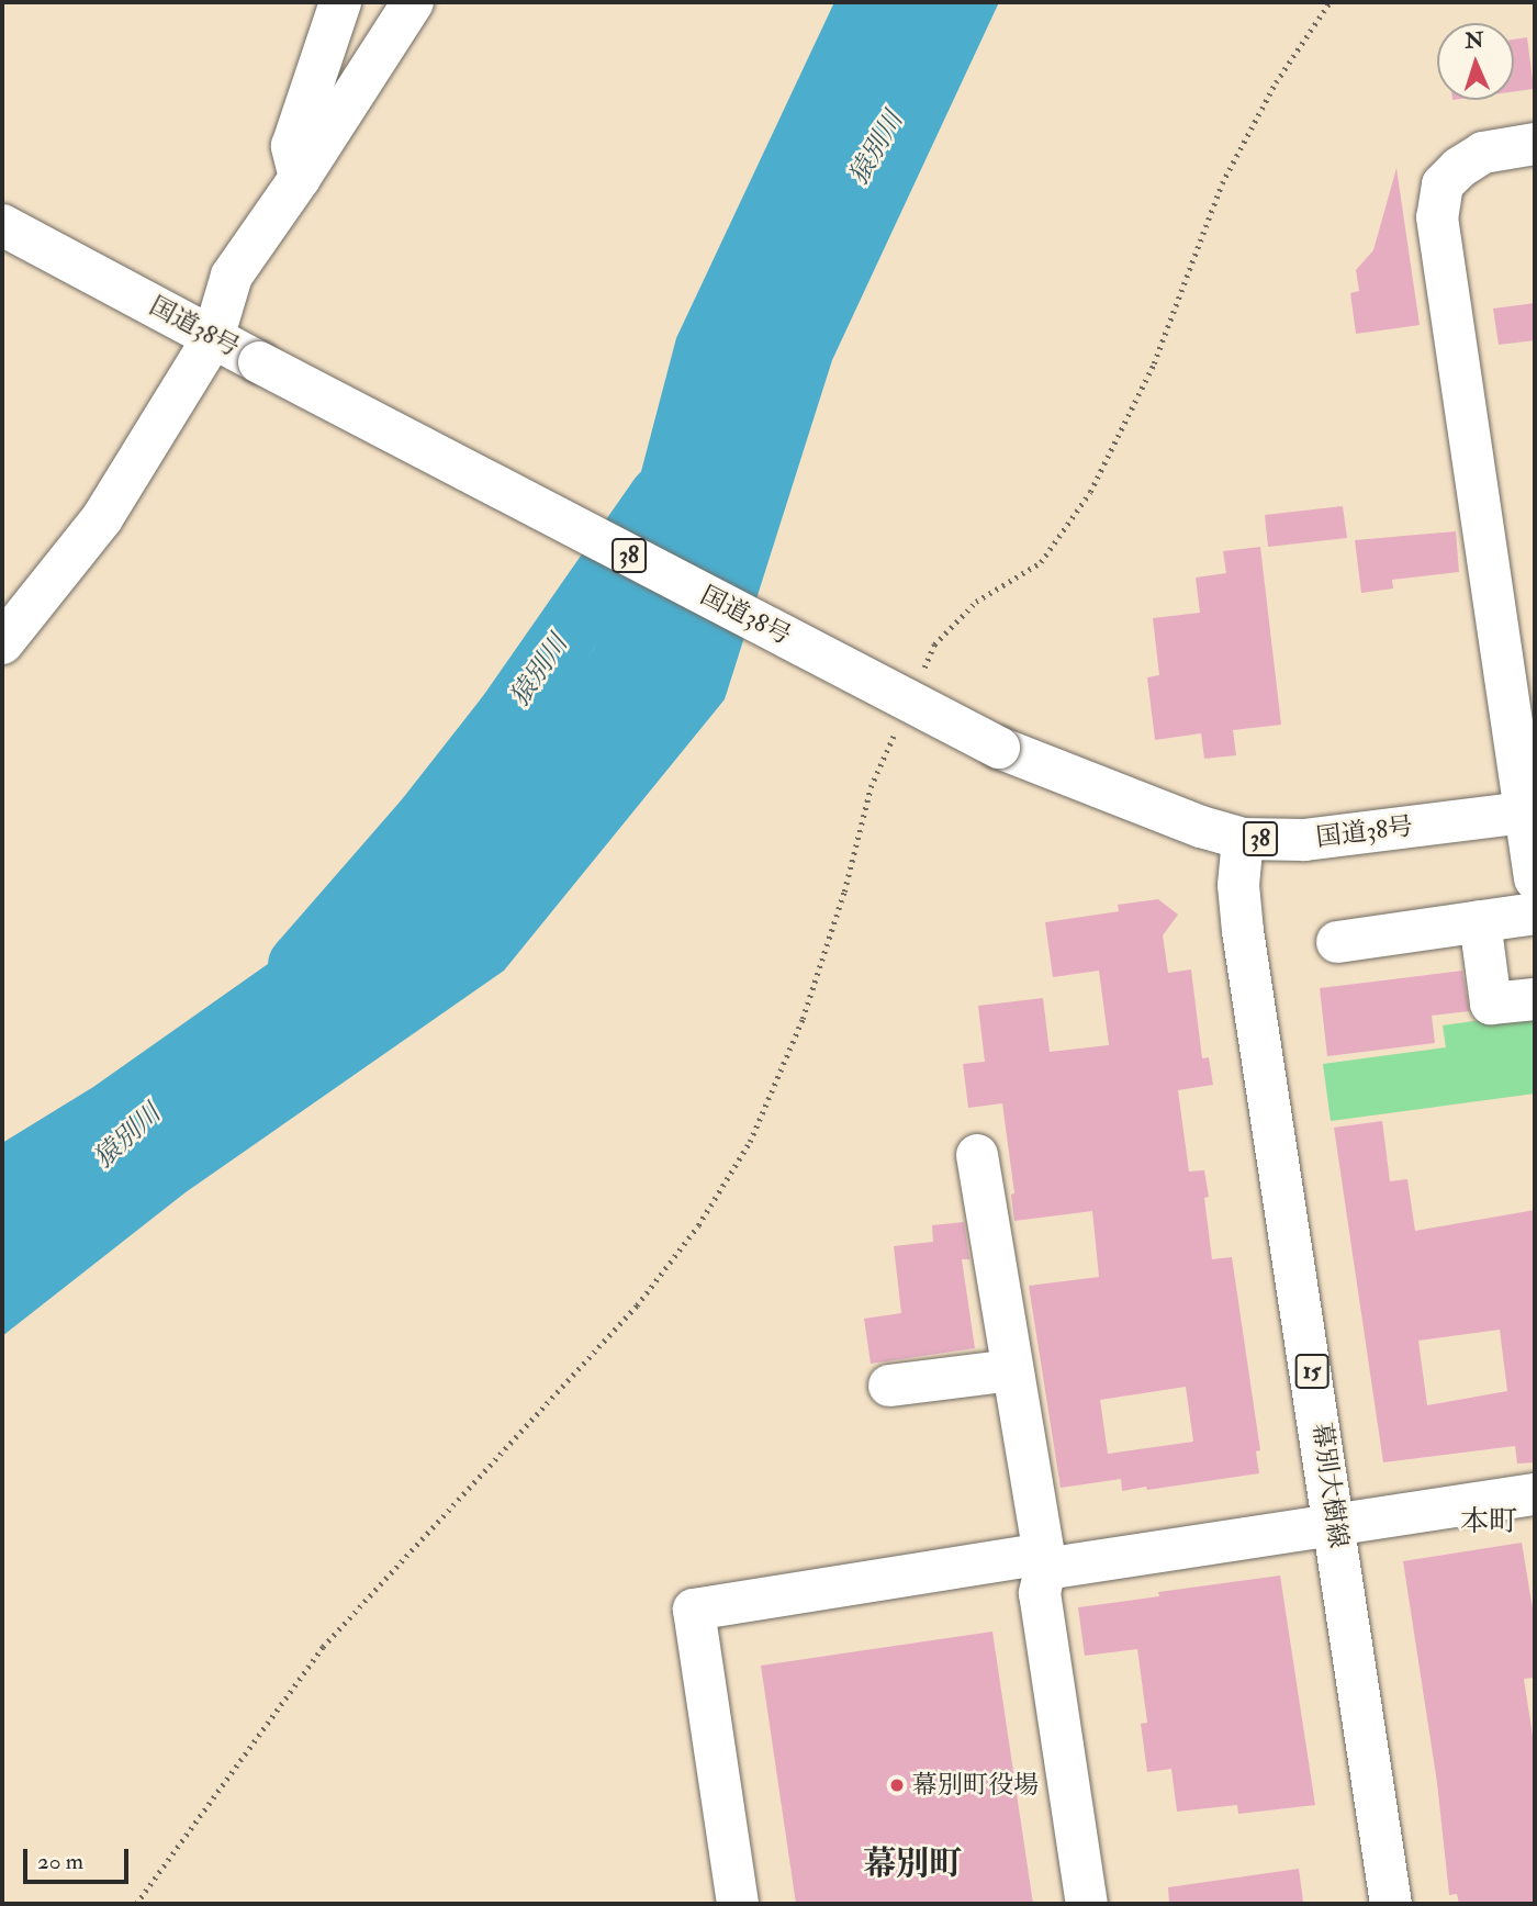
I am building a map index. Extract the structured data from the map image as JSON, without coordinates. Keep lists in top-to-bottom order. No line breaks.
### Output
{"streets":{"main road":["国道38号","38","15","幕別大樹線"]},"crossings":[["国道38号","幕別大樹線"]],"districts":["本町","幕別町"],"water":["猿別川"],"places":["幕別町役場"],"scale_bar":"20 m","north":"top"}
